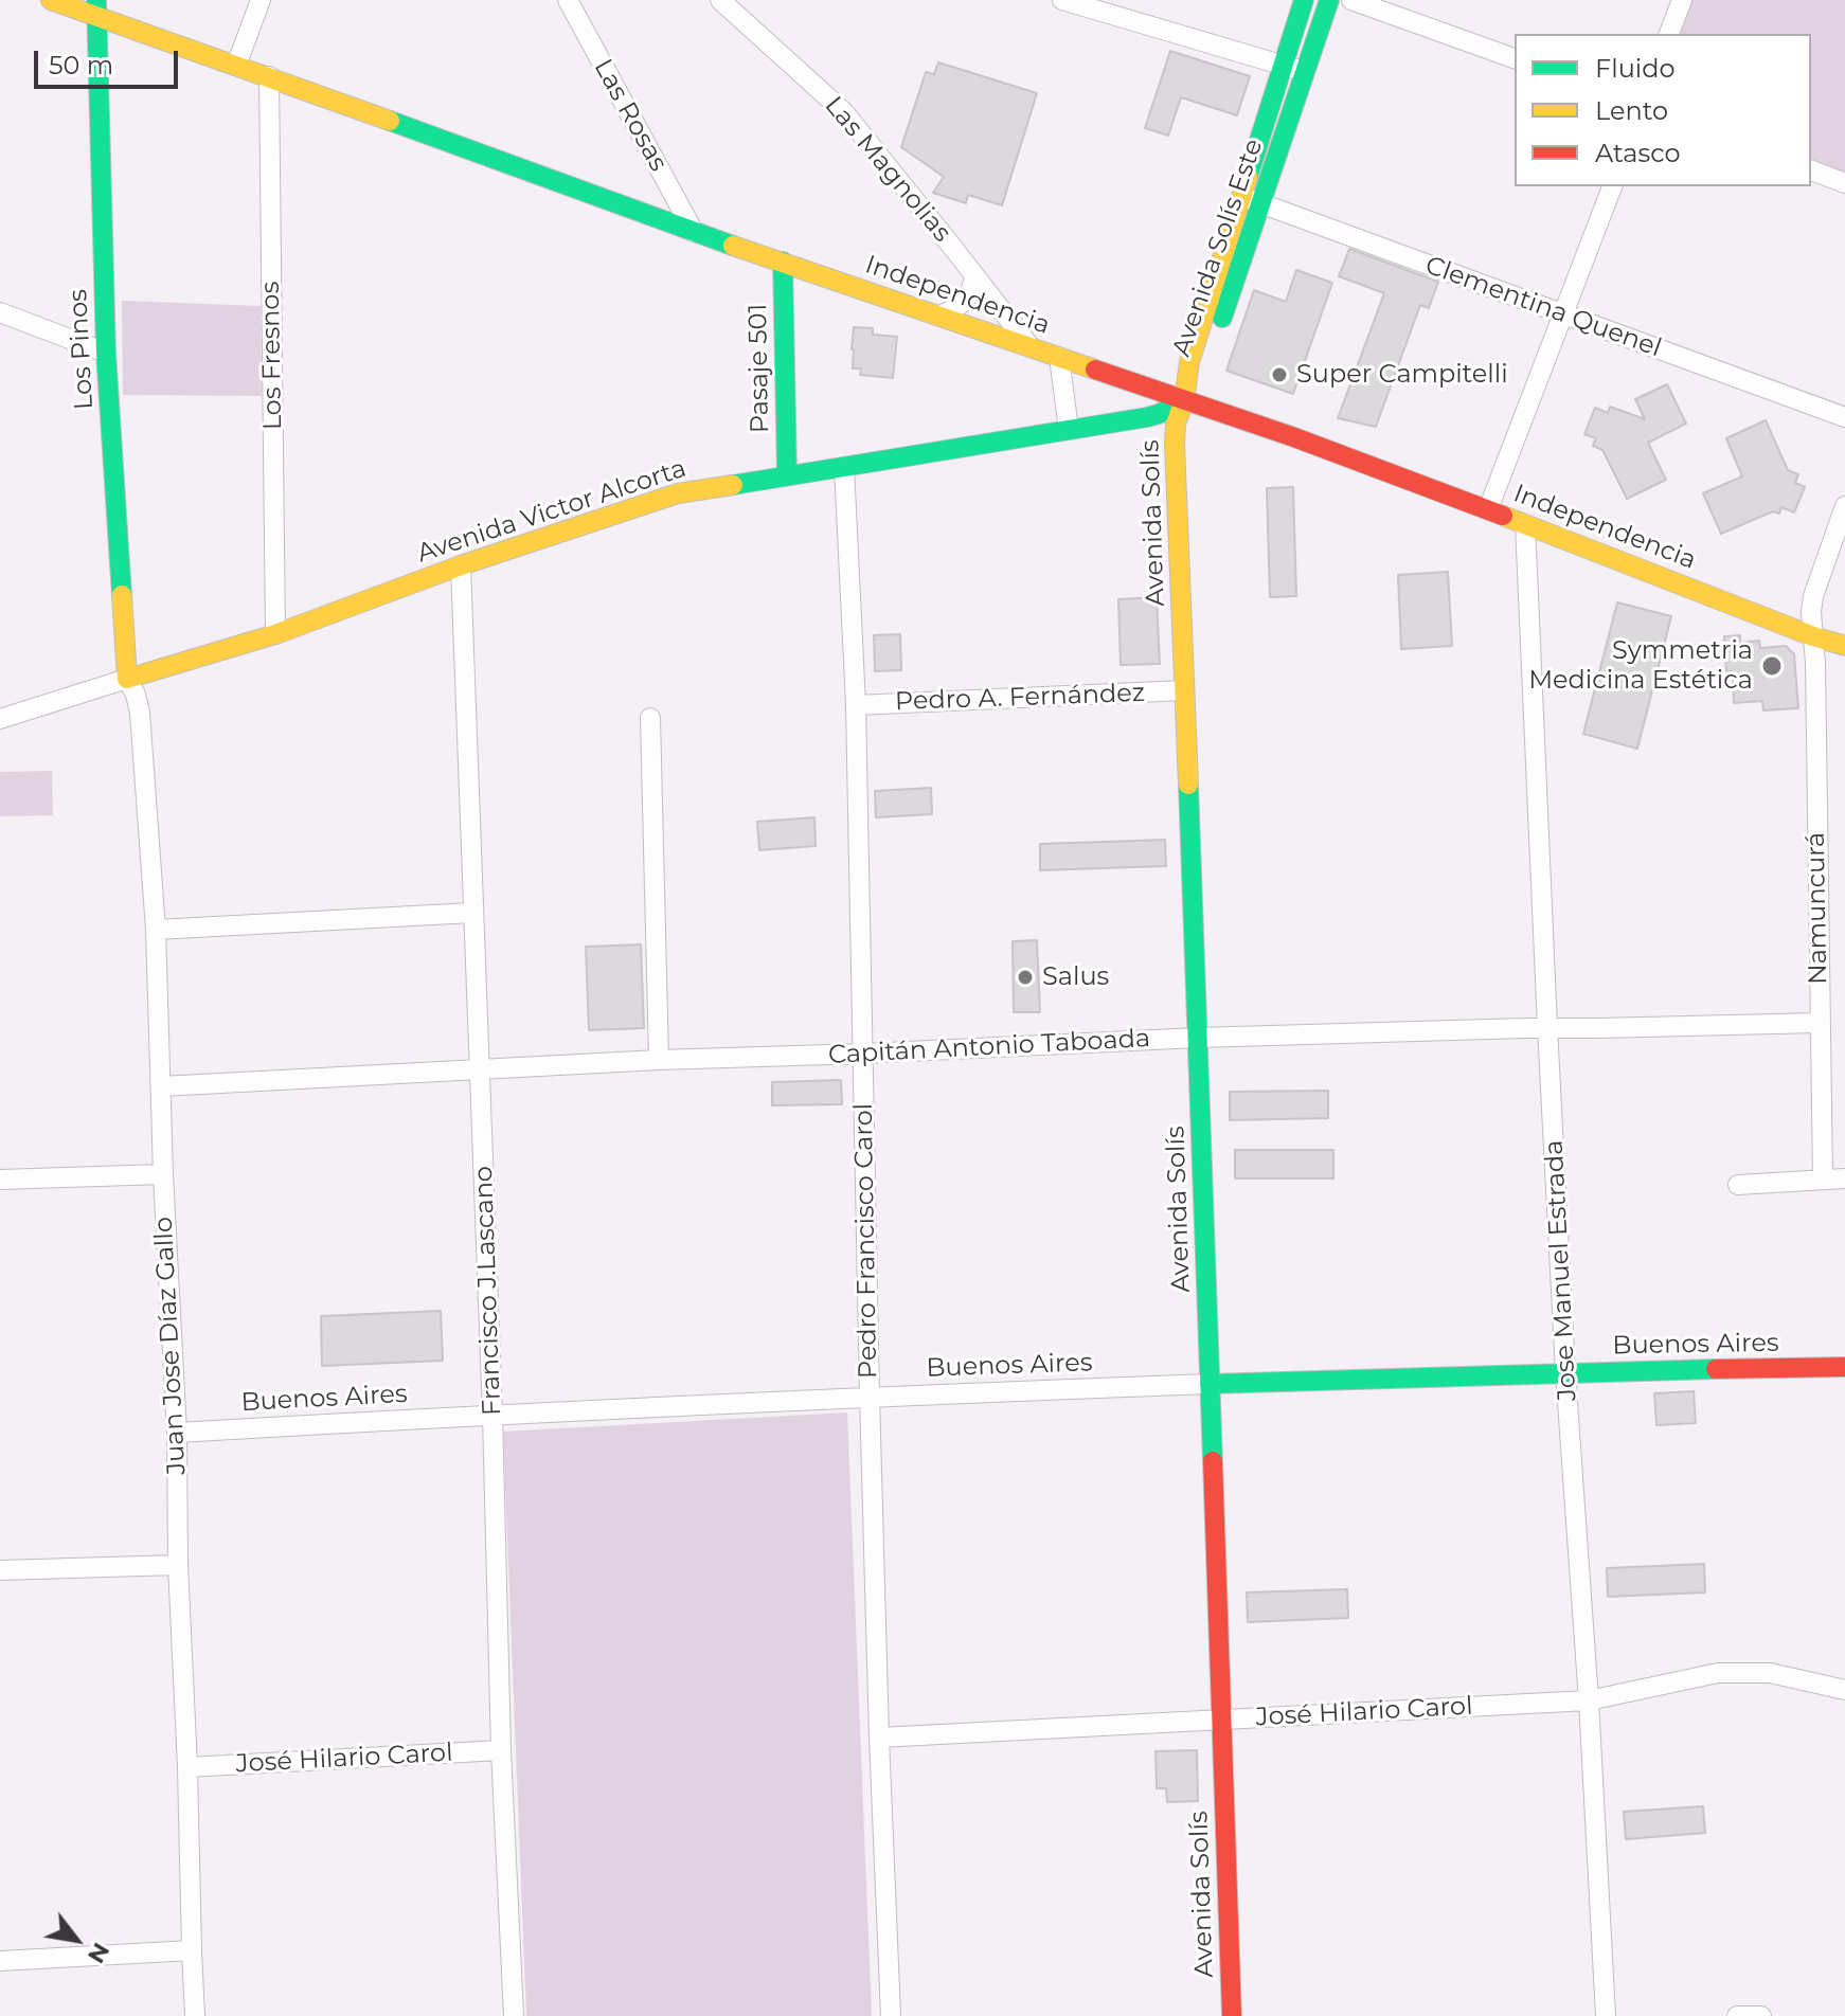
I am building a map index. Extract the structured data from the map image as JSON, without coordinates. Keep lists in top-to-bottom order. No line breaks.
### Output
{"streets":{"main road":["Avenida Solís Este","Independencia","Los Pinos","Pasaje 501","Avenida Victor Alcorta","Avenida Solís","Buenos Aires"],"street":["Las Rosas","Las Magnolias","Clementina Quenel","Los Fresnos","Pedro A. Fernández","Namuncurá","Capitán Antonio Taboada","Pedro Francisco Carol","Jose Manuel Estrada","Francisco J.Lascano","Juan Jose Díaz Gallo","José Hilario Carol"]},"crossings":[["Las Rosas","Independencia"],["Las Magnolias","Independencia"],["Avenida Solís Este","Independencia"],["Avenida Solís Este","Clementina Quenel"],["Avenida Solís Este","Avenida Victor Alcorta"],["Avenida Solís Este","Avenida Solís"],["Independencia","Los Pinos"],["Independencia","Los Fresnos"],["Independencia","Pasaje 501"],["Independencia","Avenida Victor Alcorta"],["Independencia","Avenida Solís"],["Independencia","Namuncurá"],["Independencia","Jose Manuel Estrada"],["Los Pinos","Avenida Victor Alcorta"],["Los Pinos","Juan Jose Díaz Gallo"],["Los Fresnos","Avenida Victor Alcorta"],["Pasaje 501","Avenida Victor Alcorta"],["Avenida Victor Alcorta","Avenida Solís"],["Avenida Victor Alcorta","Pedro Francisco Carol"],["Avenida Victor Alcorta","Francisco J.Lascano"],["Avenida Victor Alcorta","Juan Jose Díaz Gallo"],["Avenida Solís","Pedro A. Fernández"],["Avenida Solís","Capitán Antonio Taboada"],["Avenida Solís","Buenos Aires"],["Avenida Solís","José Hilario Carol"],["Pedro A. Fernández","Pedro Francisco Carol"],["Namuncurá","Capitán Antonio Taboada"],["Capitán Antonio Taboada","Pedro Francisco Carol"],["Capitán Antonio Taboada","Jose Manuel Estrada"],["Capitán Antonio Taboada","Francisco J.Lascano"],["Capitán Antonio Taboada","Juan Jose Díaz Gallo"],["Pedro Francisco Carol","Buenos Aires"],["Pedro Francisco Carol","José Hilario Carol"],["Jose Manuel Estrada","Buenos Aires"],["Jose Manuel Estrada","José Hilario Carol"],["Francisco J.Lascano","Buenos Aires"],["Francisco J.Lascano","José Hilario Carol"],["Buenos Aires","Juan Jose Díaz Gallo"],["Juan Jose Díaz Gallo","José Hilario Carol"]],"places":["Super Campitelli","Symmetria Medicina Estética","Salus"],"legend":["Fluido","Lento","Atasco"],"scale_bar":"50 m","north":"bottom right"}
